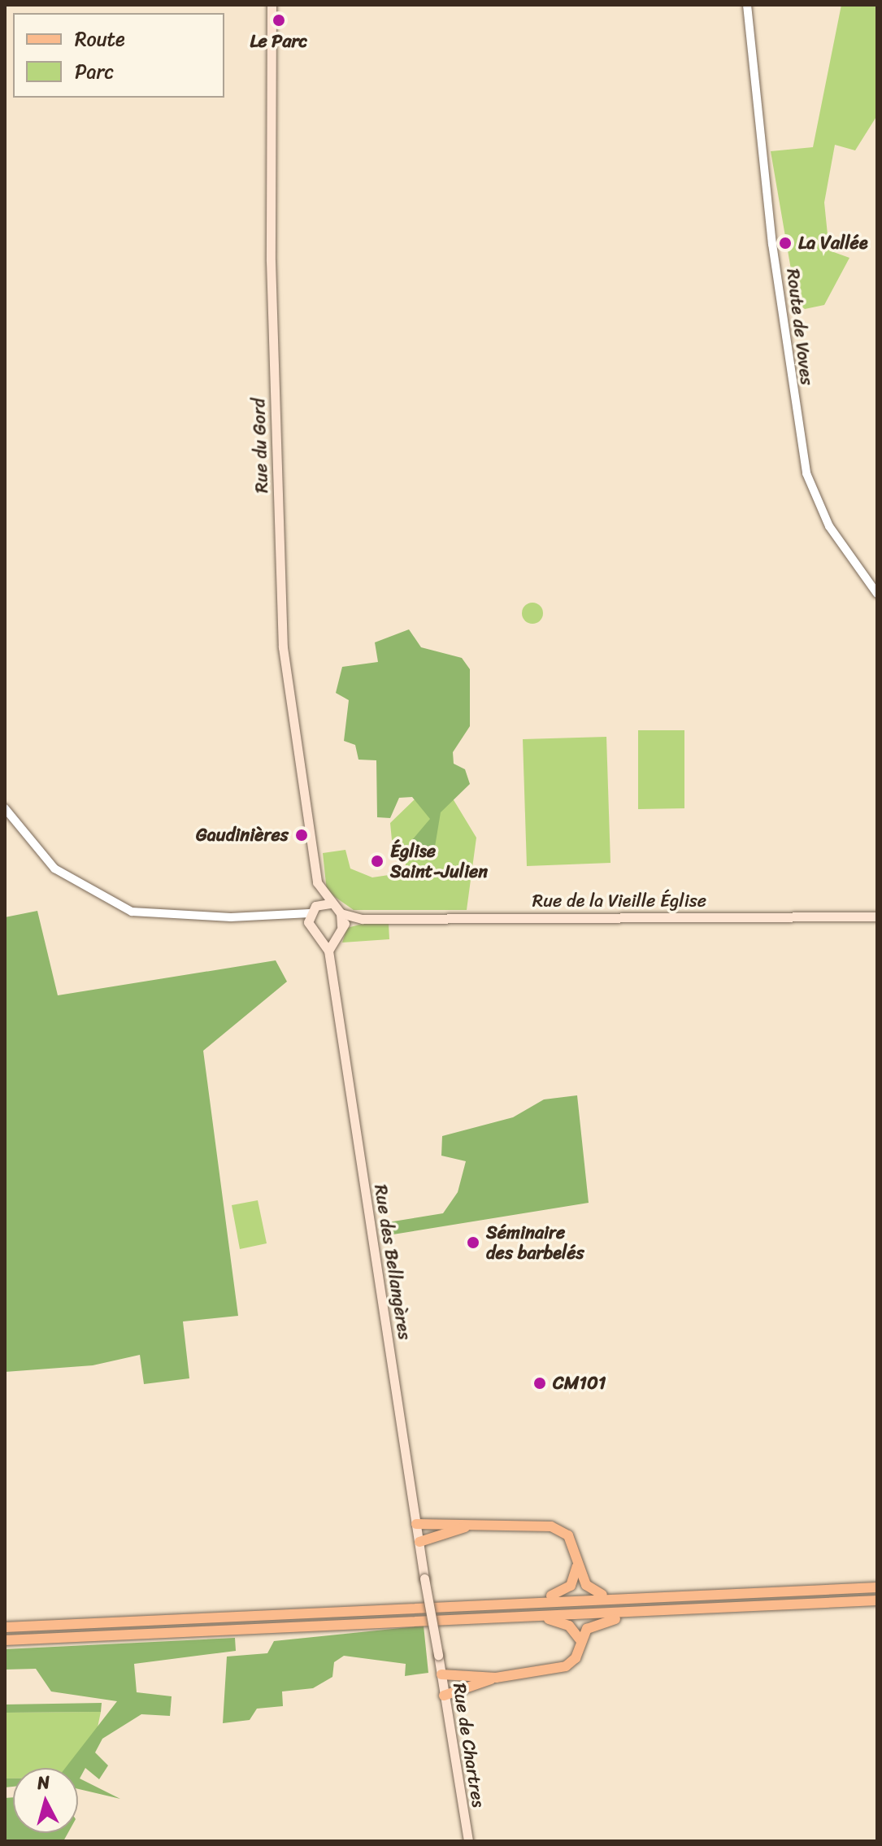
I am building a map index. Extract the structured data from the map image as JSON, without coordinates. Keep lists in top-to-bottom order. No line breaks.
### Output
{"streets":{"main road":["Rue du Gord","Rue de la Vieille Église","Rue des Bellangères","Rue de Chartres"],"street":["Route de Voves"]},"crossings":[["Rue des Bellangères","Rue de Chartres"]],"places":["Le Parc","La Vallée","Gaudinières","Église Saint-Julien","Séminaire des barbelés","CM101"],"legend":["Route","Parc"],"north":"top"}
